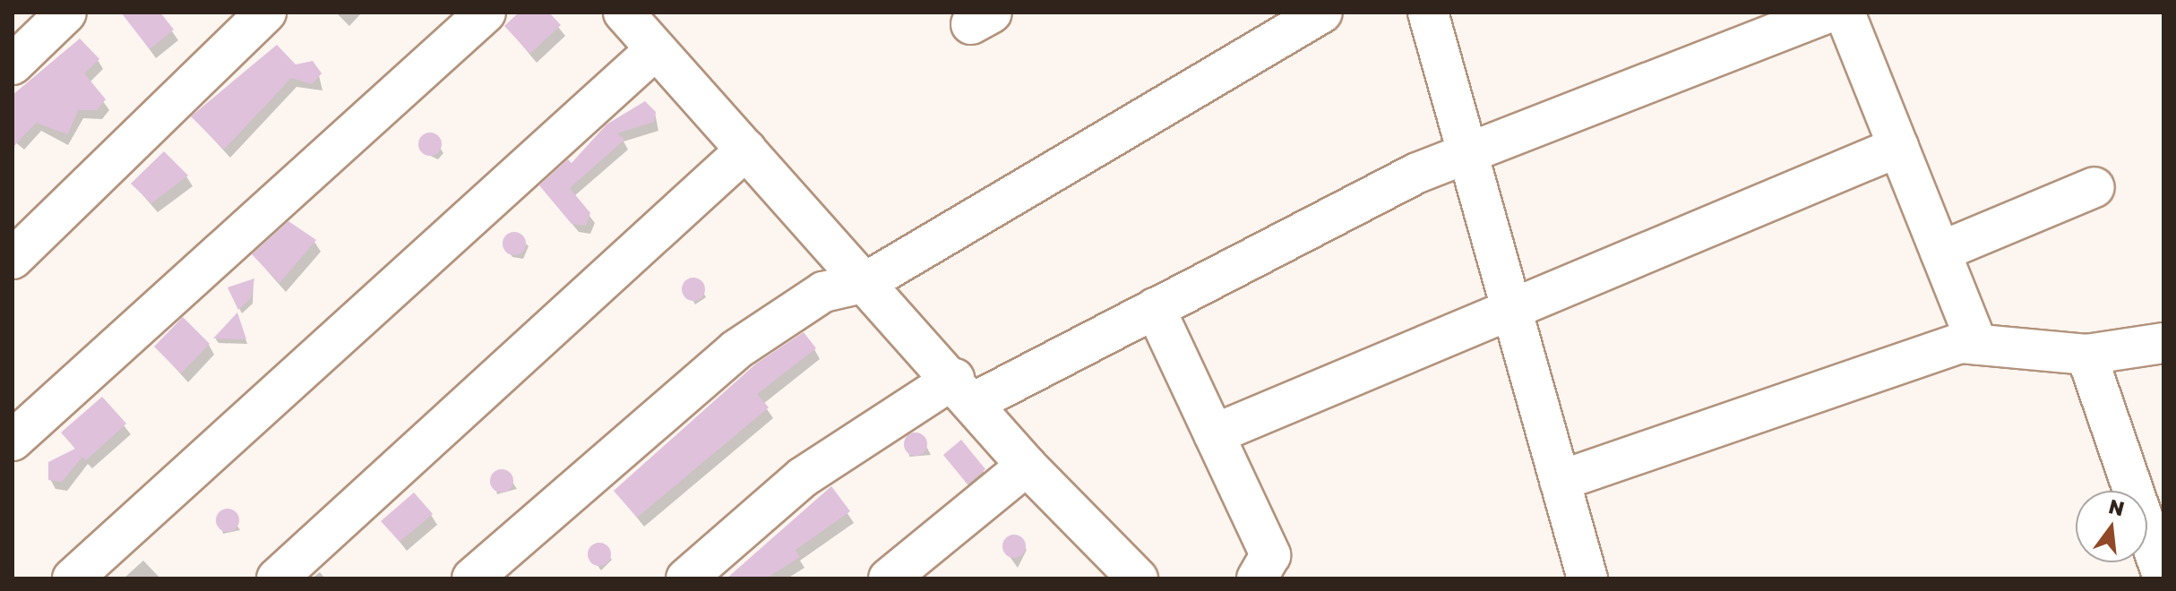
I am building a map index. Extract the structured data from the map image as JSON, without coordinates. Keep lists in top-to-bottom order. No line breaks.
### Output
{"north":"top"}
